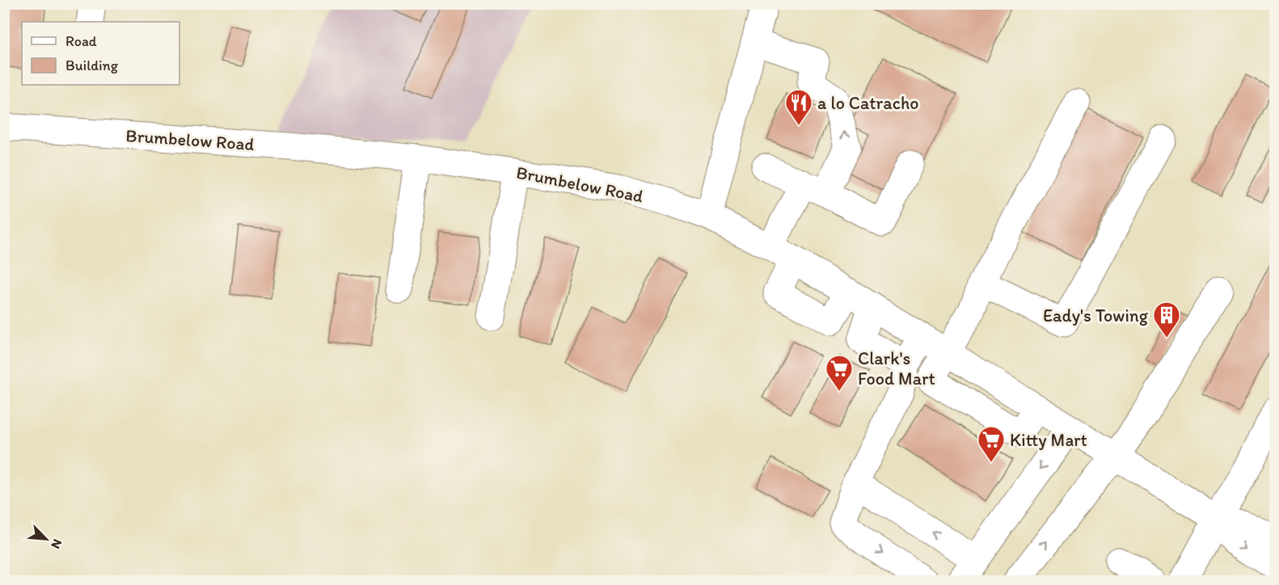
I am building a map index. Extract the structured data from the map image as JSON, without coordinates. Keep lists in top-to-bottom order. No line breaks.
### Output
{"streets":{"street":["Brumbelow Road"]},"places":{"restaurant":["a lo Catracho"],"building":["Eady's Towing"],"supermarket":["Clark's Food Mart","Kitty Mart"]},"legend":["Road","Building"],"north":"bottom right"}
